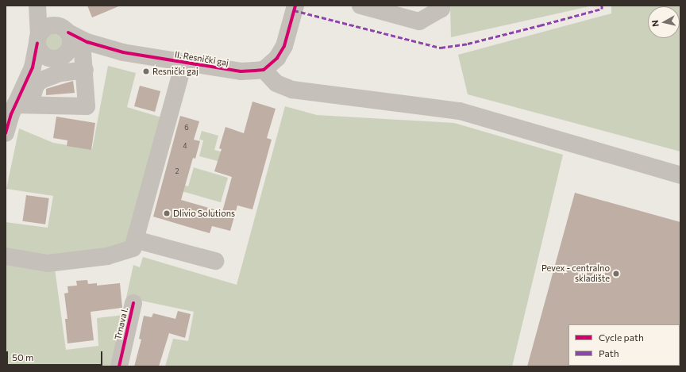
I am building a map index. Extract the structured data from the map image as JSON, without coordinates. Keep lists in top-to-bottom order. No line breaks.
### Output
{"streets":{"street":["II. Resnički gaj","Trnava I."]},"places":["Resnički gaj","Dlivio Solutions","Pevex - centralno skladište"],"house_numbers":["6","4","2"],"legend":["Cycle path","Path"],"scale_bar":"50 m","north":"left"}
